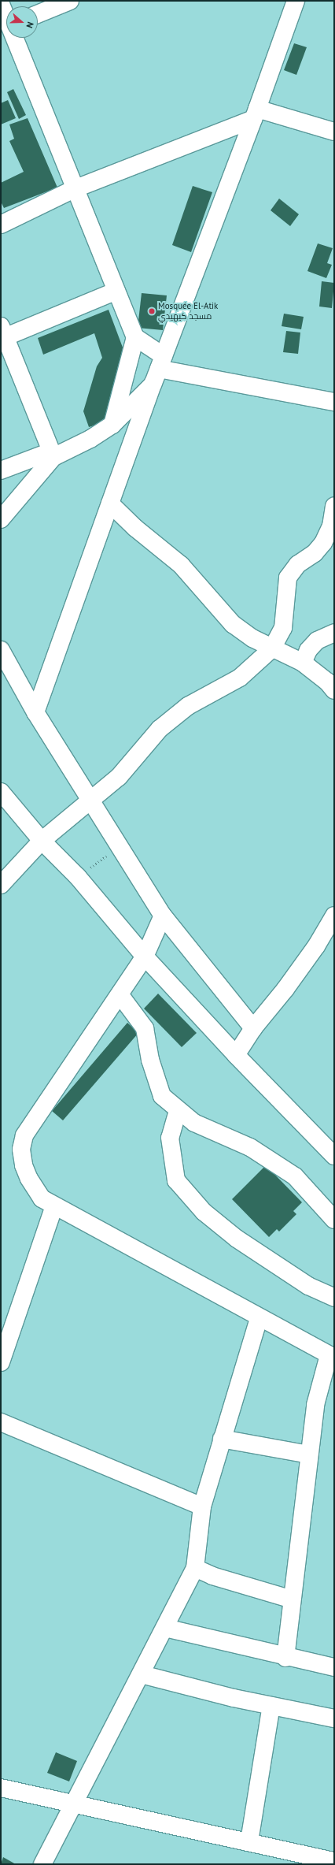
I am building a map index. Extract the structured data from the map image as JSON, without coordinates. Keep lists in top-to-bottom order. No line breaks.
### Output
{"places":["Mosquée El-Atik مسجد كيهيدي"],"north":"right"}
